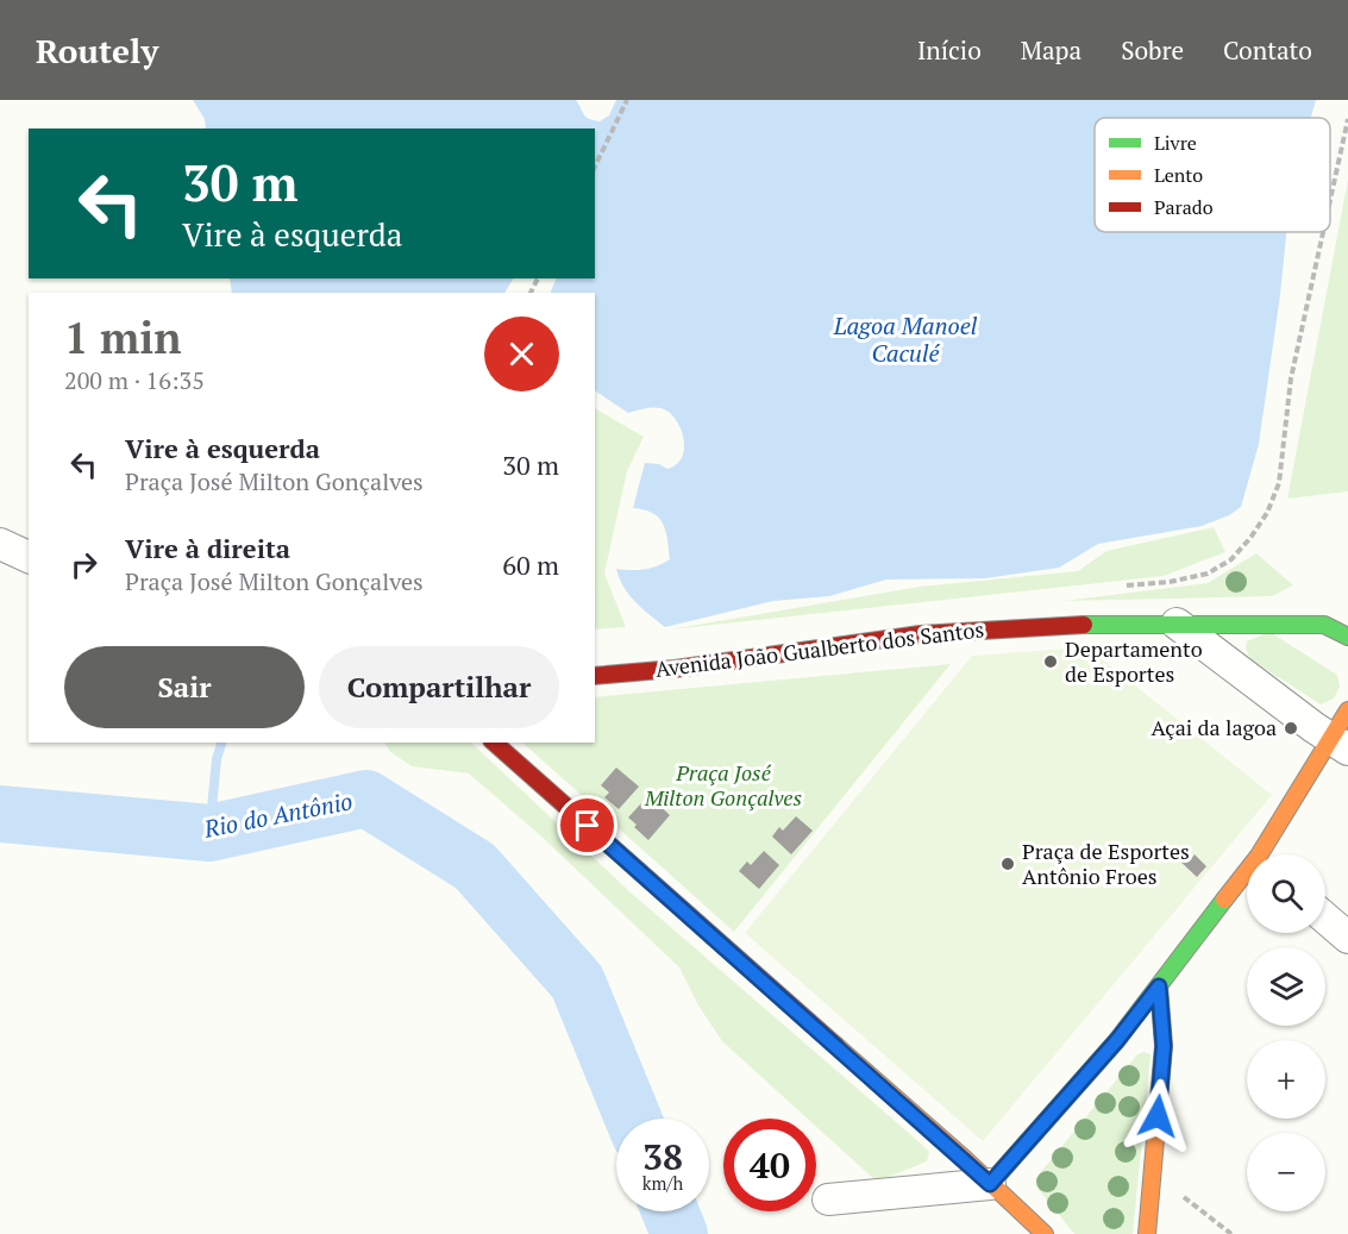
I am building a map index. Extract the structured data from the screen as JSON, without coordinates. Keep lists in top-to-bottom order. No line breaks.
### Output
{"streets":{"street":["Avenida João Gualberto dos Santos"]},"water":["Lagoa Manoel Caculé","Rio do Antônio"],"parks":["Praça José Milton Gonçalves"],"places":["Departamento de Esportes","Açai da lagoa","Praça de Esportes Antônio Froes"],"legend":["Livre","Lento","Parado"],"page":{"header":"Routely","nav":["Início","Mapa","Sobre","Contato"],"turn":["30 m","Vire à esquerda"],"heading":["1 min","200 m · 16:35"],"list":[{"name":"Vire à esquerda","note":"Praça José Milton Gonçalves","value":"30 m"},{"name":"Vire à direita","note":"Praça José Milton Gonçalves","value":"60 m"}],"buttons":["Sair","Compartilhar"],"map_buttons":["+","−"],"speed":"38 km/h","limit":"40"}}
